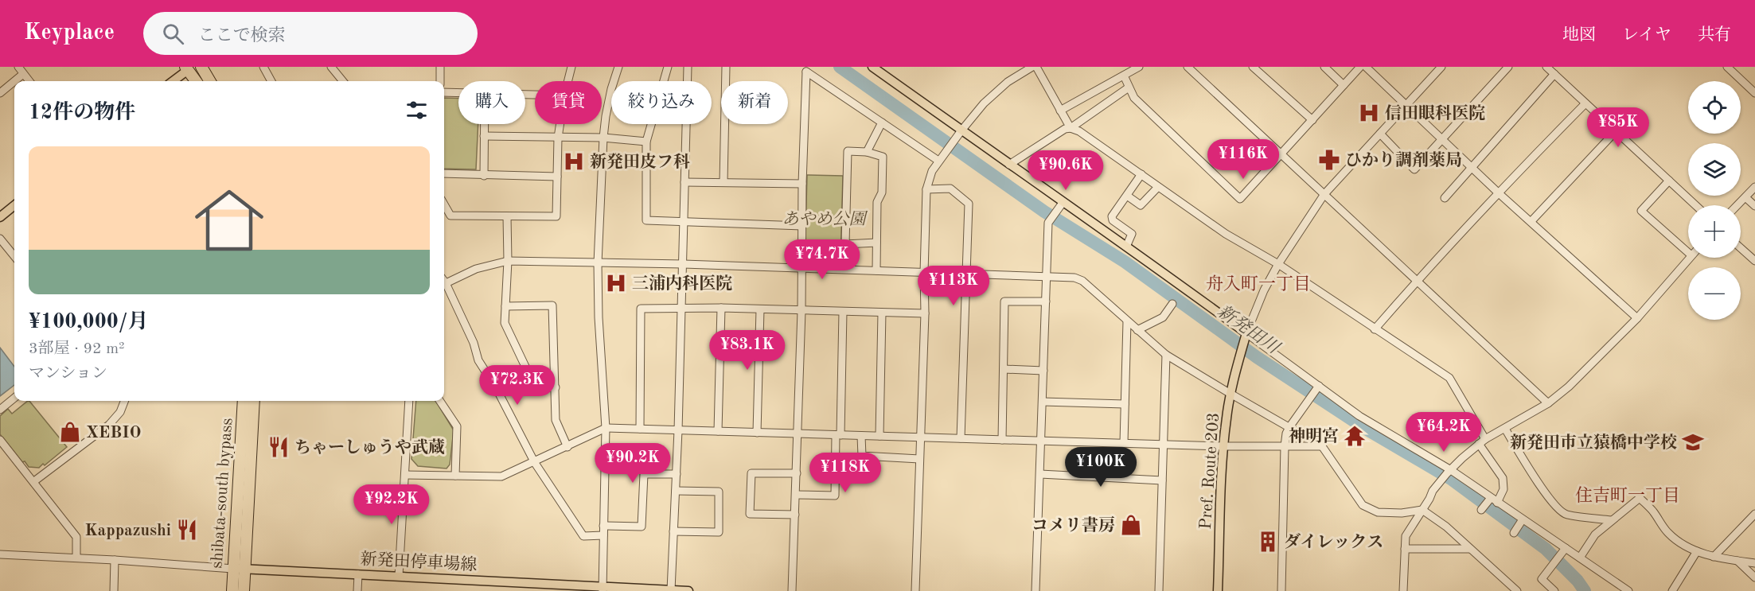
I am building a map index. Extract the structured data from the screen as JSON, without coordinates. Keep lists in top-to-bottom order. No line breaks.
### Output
{"streets":{"highway":["shibata-south bypass"],"main road":["Pref. Route 203","新発田停車場線"]},"crossings":[["shibata-south bypass","新発田停車場線"]],"districts":["舟入町一丁目","住吉町一丁目"],"water":["新発田川"],"parks":["あやめ公園"],"places":{"hospital":["信田眼科医院","新発田皮フ科","三浦内科医院"],"pharmacy":["ひかり調剤薬局"],"shop":["XEBIO","コメリ書房"],"temple":["神明宮"],"school or university":["新発田市立猿橋中学校"],"restaurant":["ちゃーしゅうや武蔵","Kappazushi"],"building":["ダイレックス"]},"page":{"header":"Keyplace","search":"ここで検索","nav":["地図","レイヤ","共有"],"map_buttons":["+","−"],"chip":["購入","賃貸","絞り込み","新着"],"heading":"12件の物件","price":["¥85K","¥116K","¥90.6K","¥74.7K","¥113K","¥83.1K","¥72.3K","¥64.2K","¥90.2K","¥100K","¥118K","¥92.2K"],"list":[{"name":"¥100,000/月","note":"3部屋 · 92 m² · マンション"}]}}
